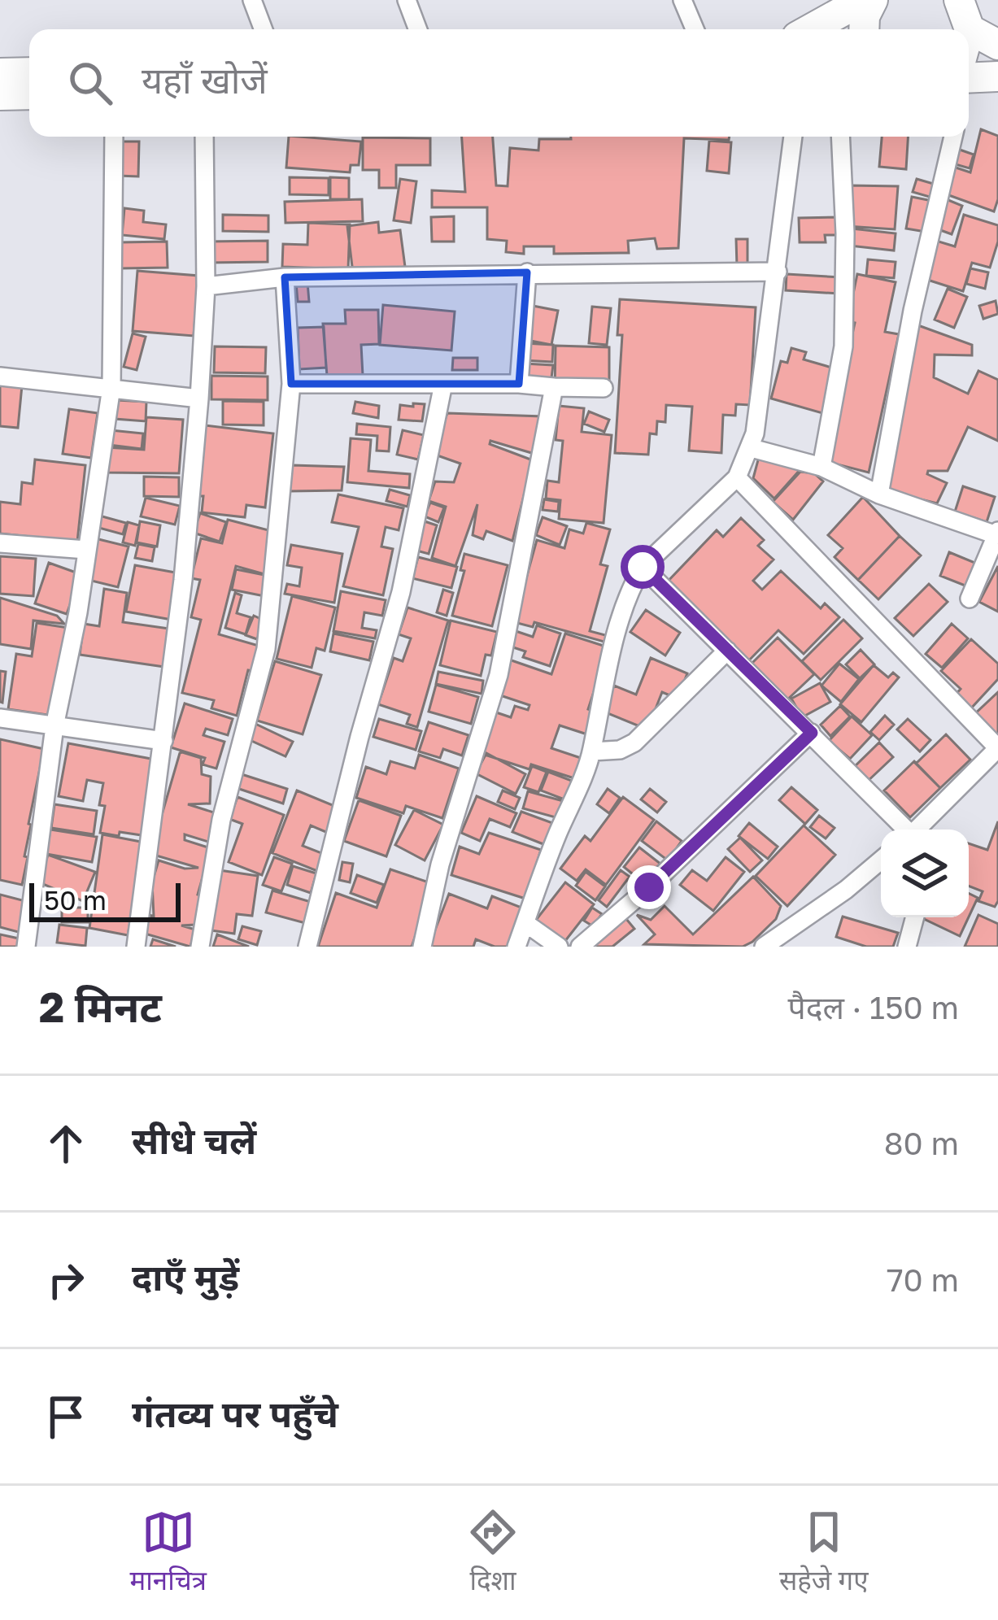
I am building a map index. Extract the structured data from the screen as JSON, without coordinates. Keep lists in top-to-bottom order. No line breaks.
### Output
{"scale_bar":"50 m","page":{"search":"यहाँ खोजें","scale":"50 m","heading":["2 मिनट","पैदल · 150 m"],"list":[["सीधे चलें","80 m"],["दाएँ मुड़ें","70 m"],"गंतव्य पर पहुँचे"],"nav":["मानचित्र","दिशा","सहेजे गए"]}}
